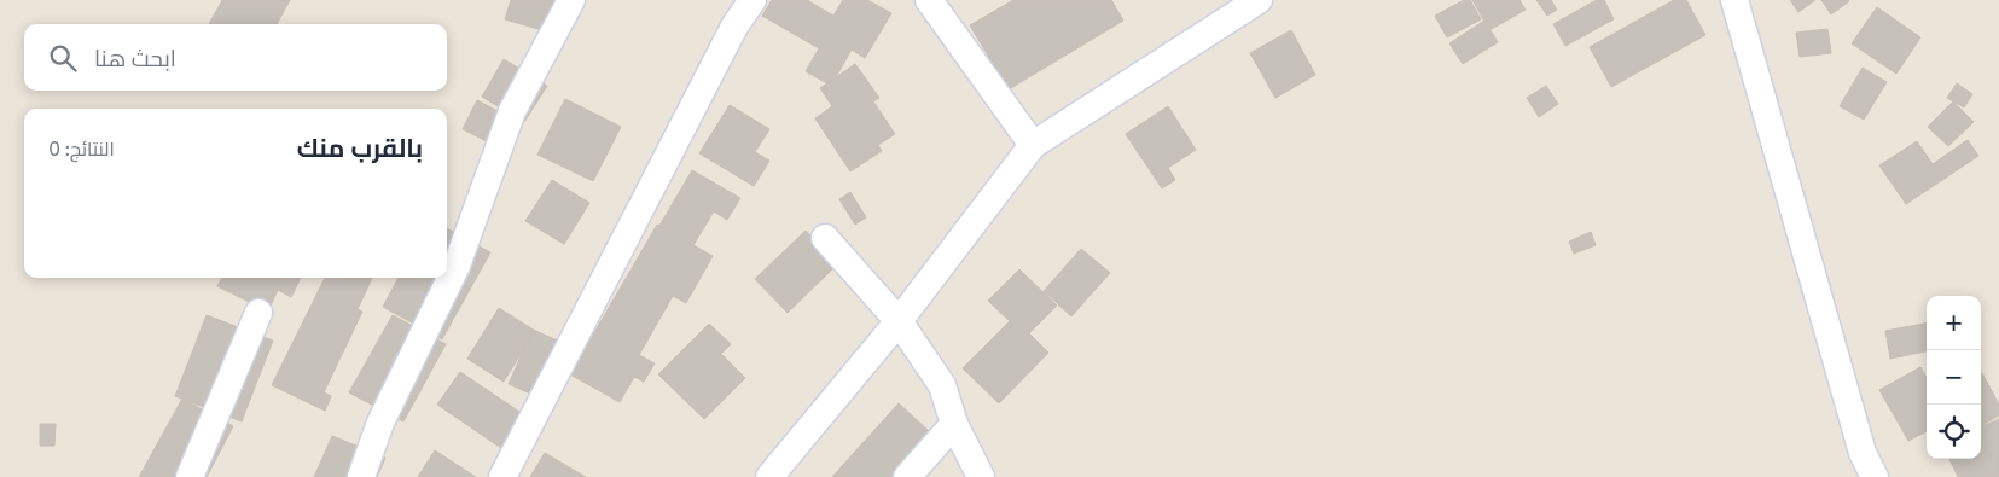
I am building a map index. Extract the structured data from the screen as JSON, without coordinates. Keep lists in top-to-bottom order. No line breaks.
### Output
{"page":{"search":"ابحث هنا","heading":["بالقرب منك","النتائج: 0"],"map_buttons":["+","−"]}}
